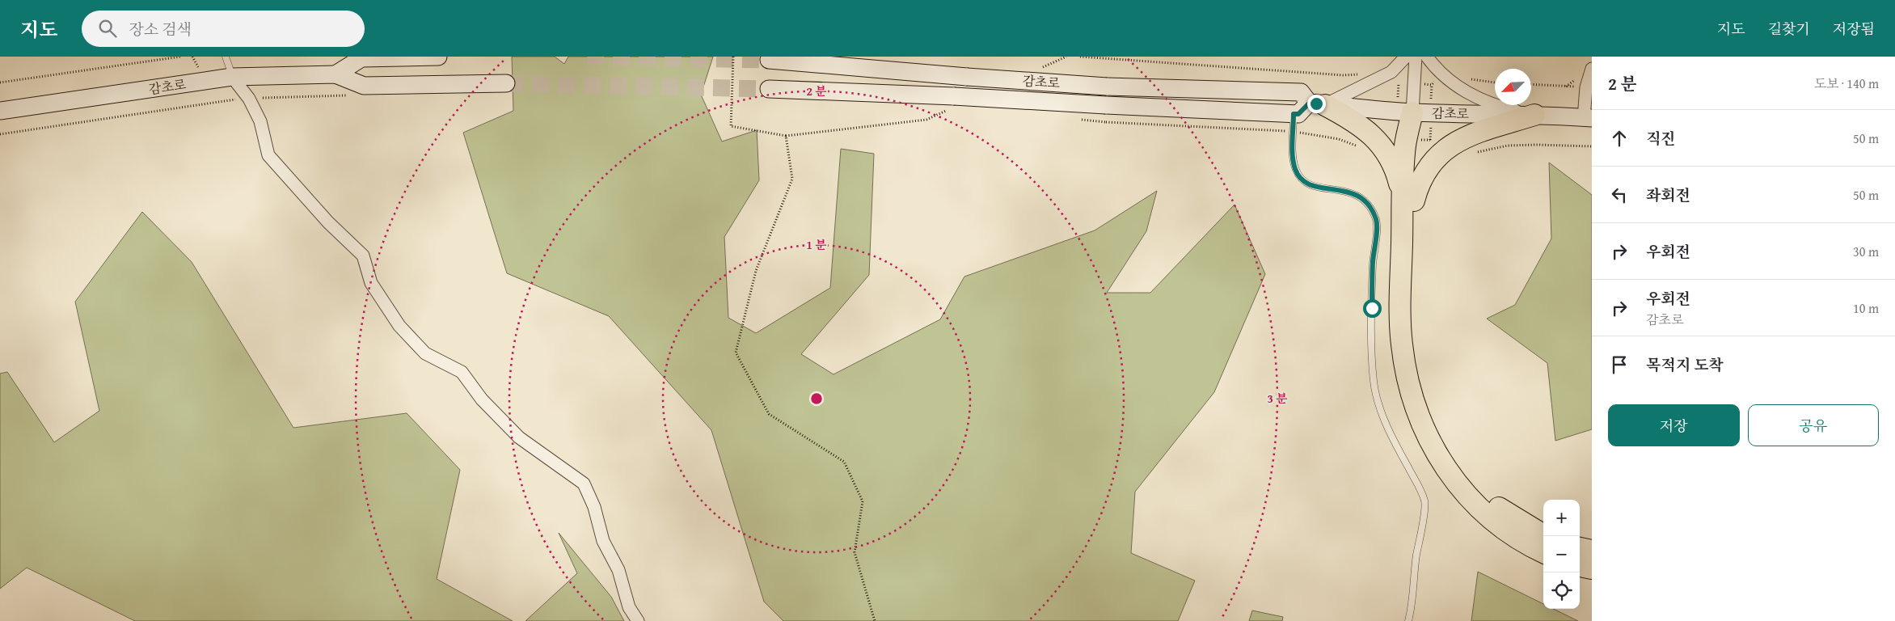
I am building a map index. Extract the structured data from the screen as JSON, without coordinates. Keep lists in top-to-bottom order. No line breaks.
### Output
{"streets":{"main road":["감초로"]},"north":"bottom left","page":{"header":"지도","search":"장소 검색","nav":["지도","길찾기","저장됨"],"heading":["2 분","도보 · 140 m"],"list":[["직진","50 m"],["좌회전","50 m"],["우회전","30 m"],["우회전","감초로","10 m"],"목적지 도착"],"buttons":["저장","공유"],"map_buttons":["+","−"]},"rings":["2 분","1 분","3 분"]}
